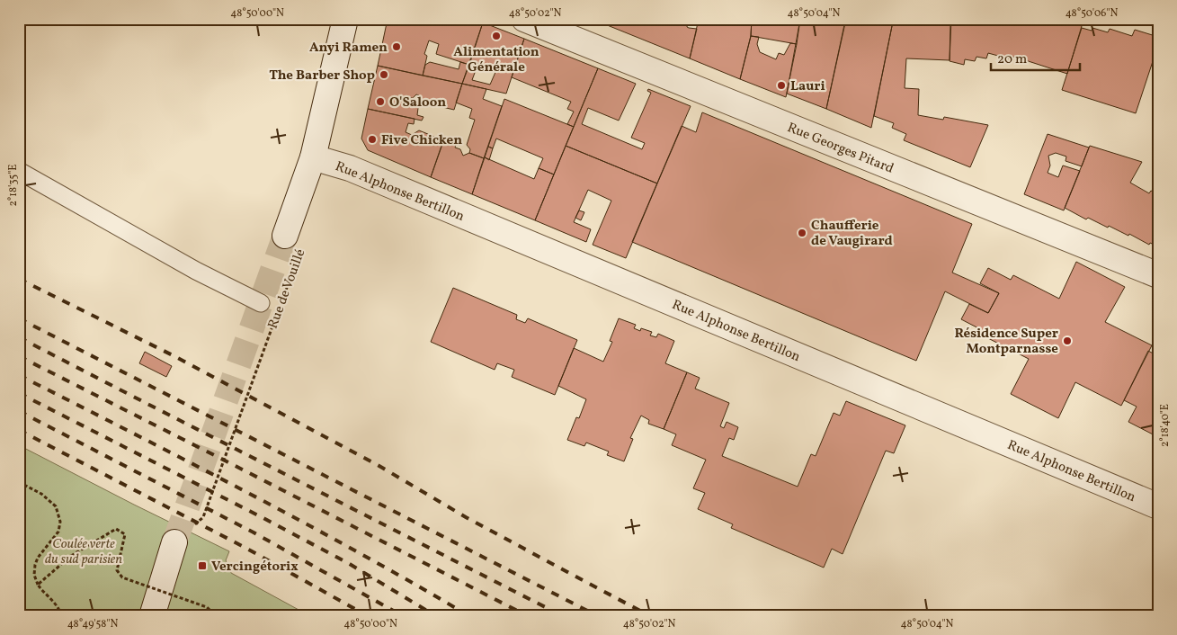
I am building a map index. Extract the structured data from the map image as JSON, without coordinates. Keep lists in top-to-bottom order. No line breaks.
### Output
{"streets":{"street":["Rue Georges Pitard","Rue Alphonse Bertillon","Rue de Vouillé"]},"crossings":[["Rue Alphonse Bertillon","Rue de Vouillé"]],"parks":["Coulée verte du sud parisien"],"places":{"other":["Alimentation Générale","Anyi Ramen","The Barber Shop","Lauri","O'Saloon","Five Chicken","Chaufferie de Vaugirard","Résidence Super Montparnasse"],"transit":["Vercingétorix"]},"scale_bar":"20 m","coordinates":["48°50'00\"N","48°50'02\"N","48°50'04\"N","48°50'06\"N","2°18'35\"E","2°18'40\"E","48°49'58\"N"]}
